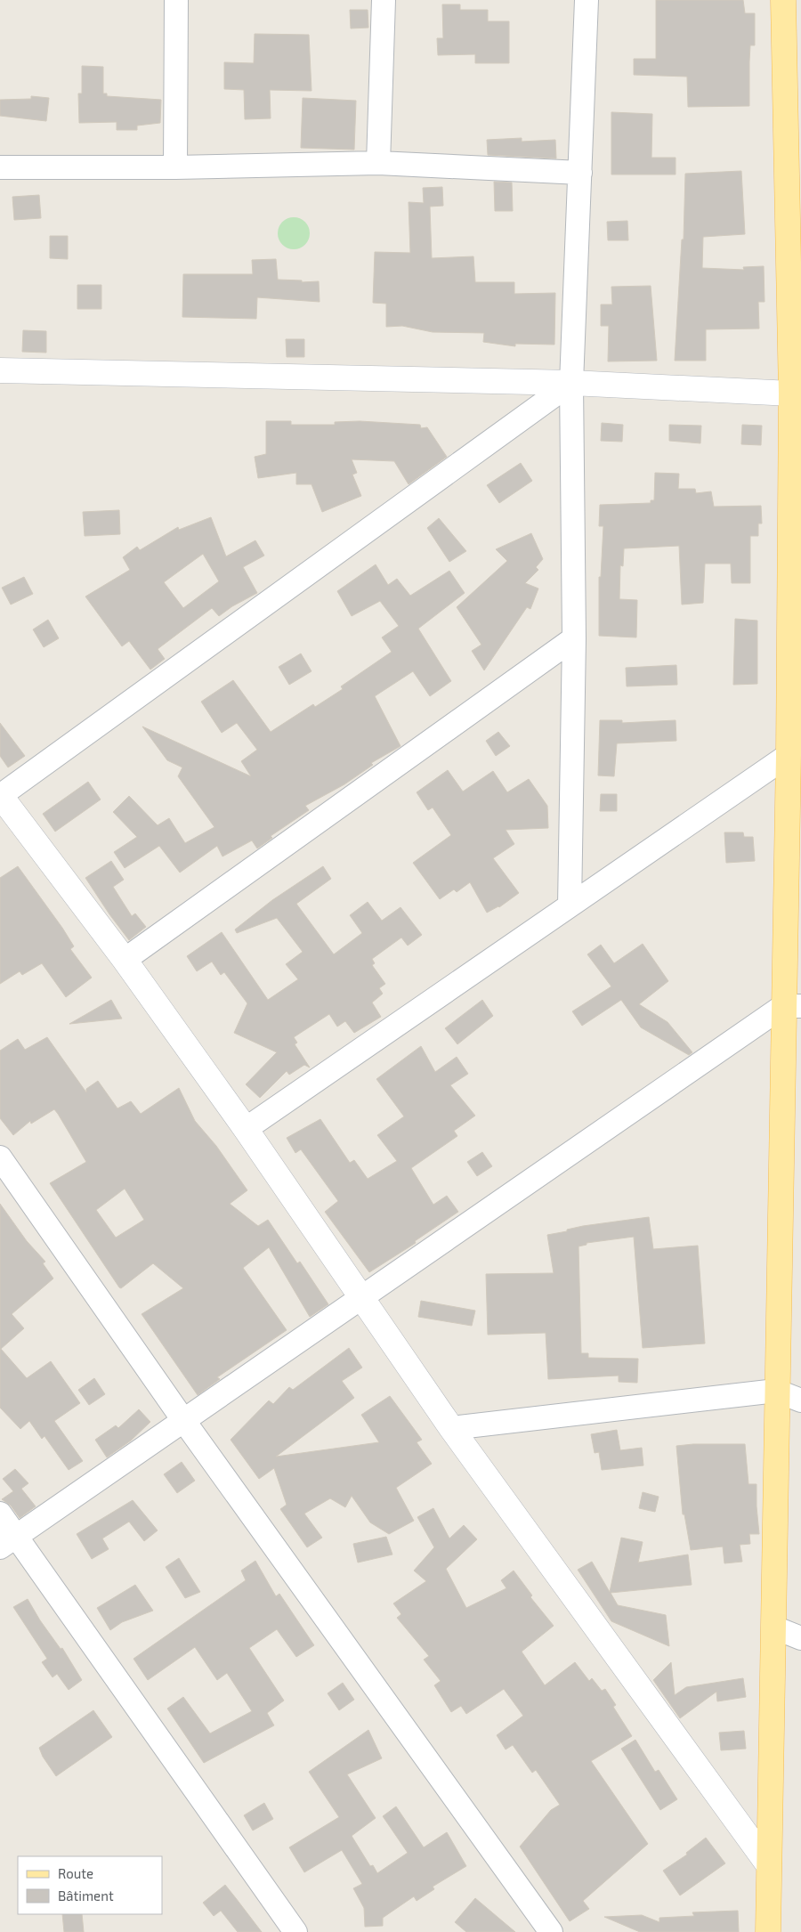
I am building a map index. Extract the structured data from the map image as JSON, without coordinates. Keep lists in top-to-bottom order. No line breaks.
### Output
{"legend":["Route","Bâtiment"]}
